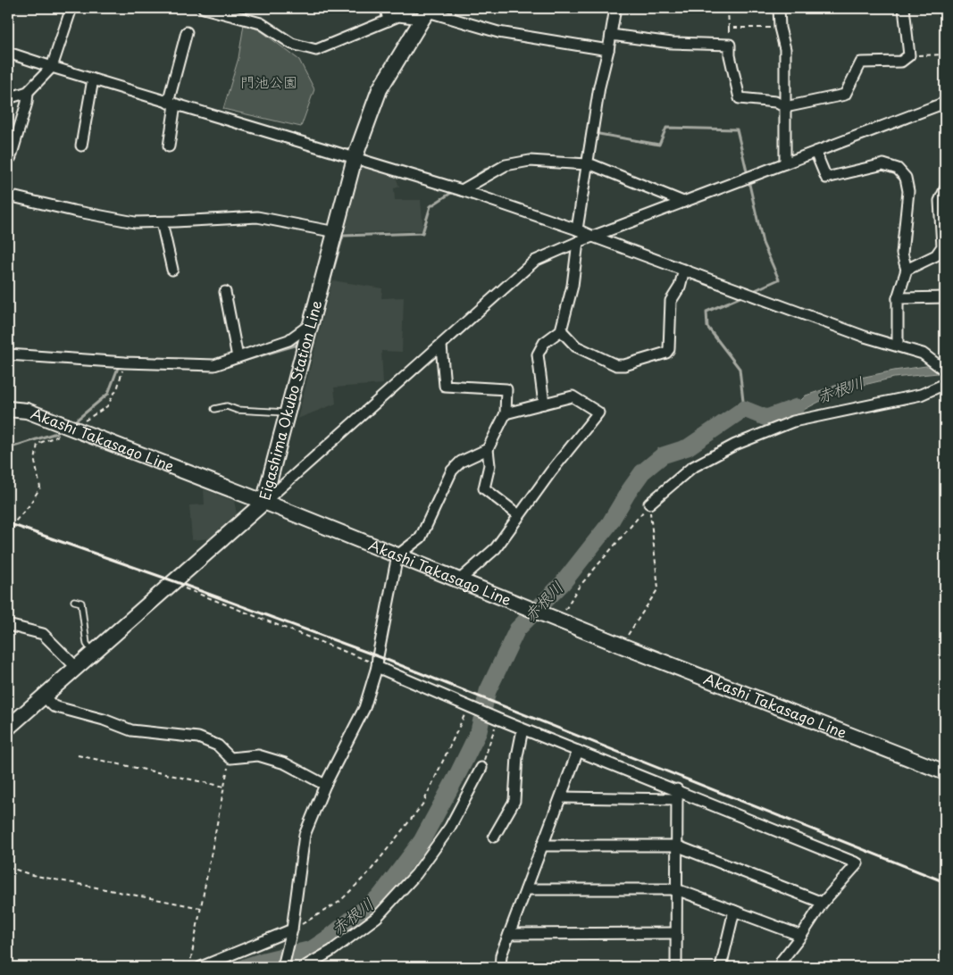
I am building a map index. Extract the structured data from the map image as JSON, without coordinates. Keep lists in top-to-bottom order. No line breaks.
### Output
{"streets":{"main road":["Eigashima Okubo Station Line","Akashi Takasago Line"]},"crossings":[["Eigashima Okubo Station Line","Akashi Takasago Line"]],"water":["赤根川"],"parks":["門池公園"]}
